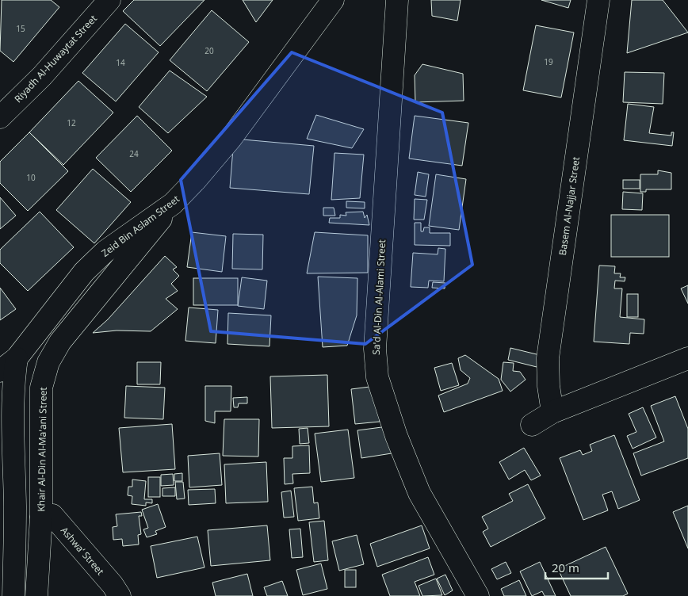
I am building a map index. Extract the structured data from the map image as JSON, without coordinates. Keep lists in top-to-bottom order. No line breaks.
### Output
{"streets":{"street":["Riyadh Al-Huwaytat Street","Basem Al-Najjar Street","Zeid Bin Aslam Street","Sa'd Al-Din Al-Alami Street","Khair Al-Din Al-Ma'ani Street","Ashwa‘ Street"]},"crossings":[["Zeid Bin Aslam Street","Khair Al-Din Al-Ma'ani Street"],["Khair Al-Din Al-Ma'ani Street","Ashwa‘ Street"]],"house_numbers":["15","20","19","14","12","24","10"],"scale_bar":"20 m"}
